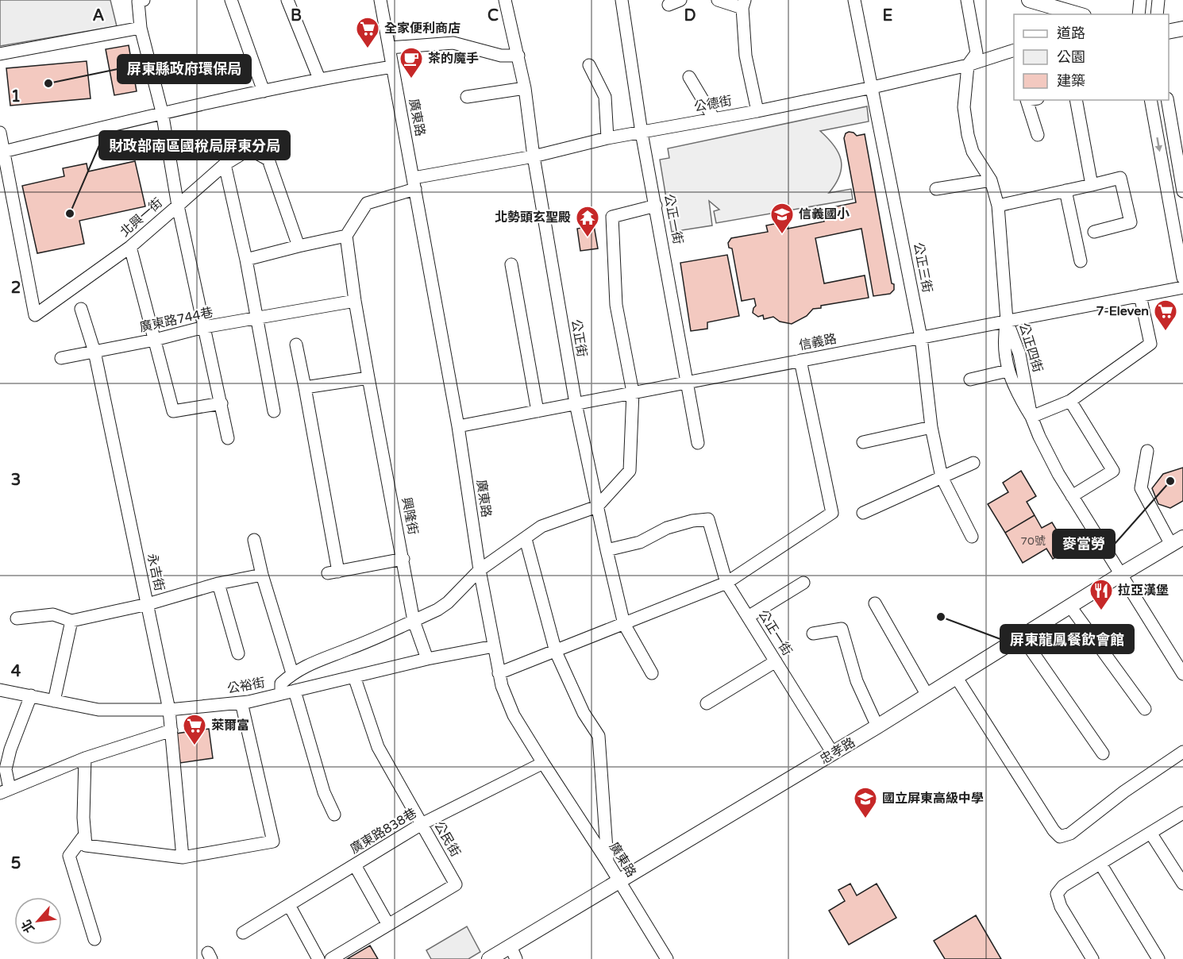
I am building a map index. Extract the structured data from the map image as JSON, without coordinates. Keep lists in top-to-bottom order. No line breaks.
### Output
{"streets":{"main road":["忠孝路"],"street":["公德街","廣東路","北興一街","公正一街","公正三街","廣東路744巷","公正街","信義路","公正四街","興隆街","永吉街","公裕街","廣東路838巷","公民街"]},"crossings":[["公德街","廣東路"],["公德街","公正一街"],["公德街","公正三街"],["公德街","公正街"],["公德街","公正四街"],["廣東路","信義路"],["廣東路","公裕街"],["廣東路","忠孝路"],["廣東路","廣東路838巷"],["公正一街","公正街"],["公正一街","信義路"],["公正一街","忠孝路"],["公正三街","信義路"],["廣東路744巷","永吉街"],["公正街","信義路"],["信義路","公正四街"],["公正四街","忠孝路"],["興隆街","公裕街"],["永吉街","公裕街"],["公裕街","公民街"],["廣東路838巷","公民街"]],"places":{"supermarket":["全家便利商店","7-Eleven","萊爾富"],"cafe":["茶的魔手"],"other":["屏東縣政府環保局","財政部南區國稅局屏東分局","麥當勞","屏東龍鳳餐飲會館"],"school or university":["信義國小","國立屏東高級中學"],"temple":["北勢頭玄聖殿"],"restaurant":["拉亞漢堡"]},"house_numbers":["70號"],"legend":["道路","公園","建築"],"north":"bottom left","grid":{"columns":["A","B","C","D","E"],"rows":["1","2","3","4","5"]}}
